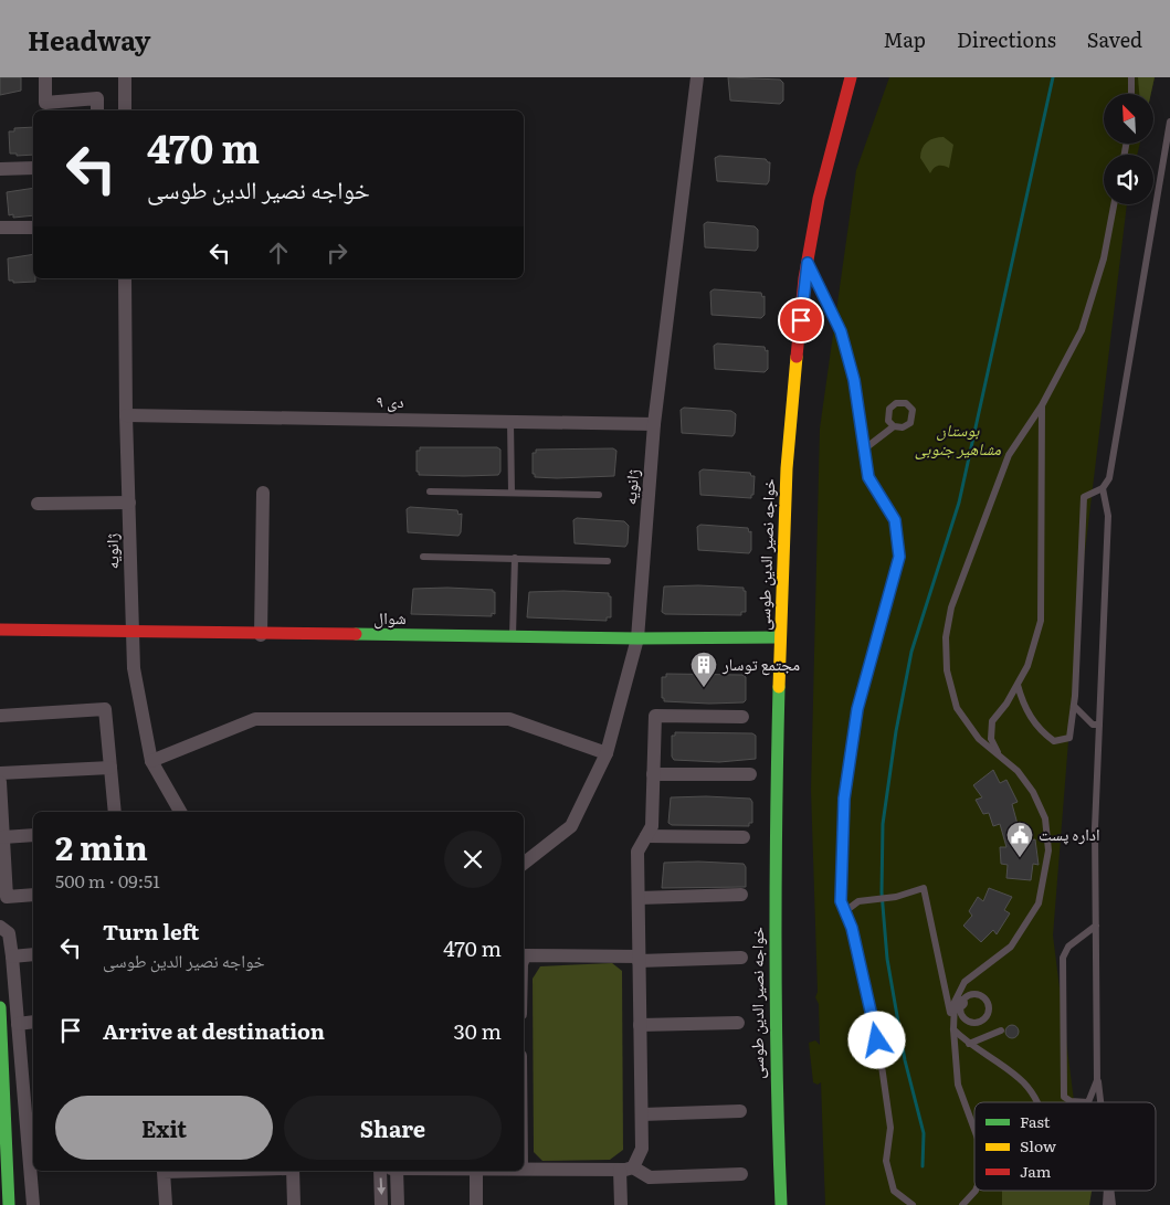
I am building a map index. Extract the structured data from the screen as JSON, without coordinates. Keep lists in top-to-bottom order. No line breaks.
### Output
{"streets":{"street":["۹ دی","ژانویه","خواجه نصیر الدین طوسی","شوال"]},"crossings":[["۹ دی","ژانویه"],["ژانویه","شوال"],["خواجه نصیر الدین طوسی","شوال"]],"parks":["بوستان مشاهیر جنوبی"],"places":{"building":["مجتمع توسار"],"public building":["اداره پست"]},"legend":["Fast","Slow","Jam"],"north":"top left","page":{"header":"Headway","nav":["Map","Directions","Saved"],"turn":["470 m","خواجه نصیر الدین طوسی"],"heading":["2 min","500 m · 09:51"],"list":[{"name":"Turn left","note":"خواجه نصیر الدین طوسی","value":"470 m"},{"name":"Arrive at destination","value":"30 m"}],"buttons":["Exit","Share"]}}
